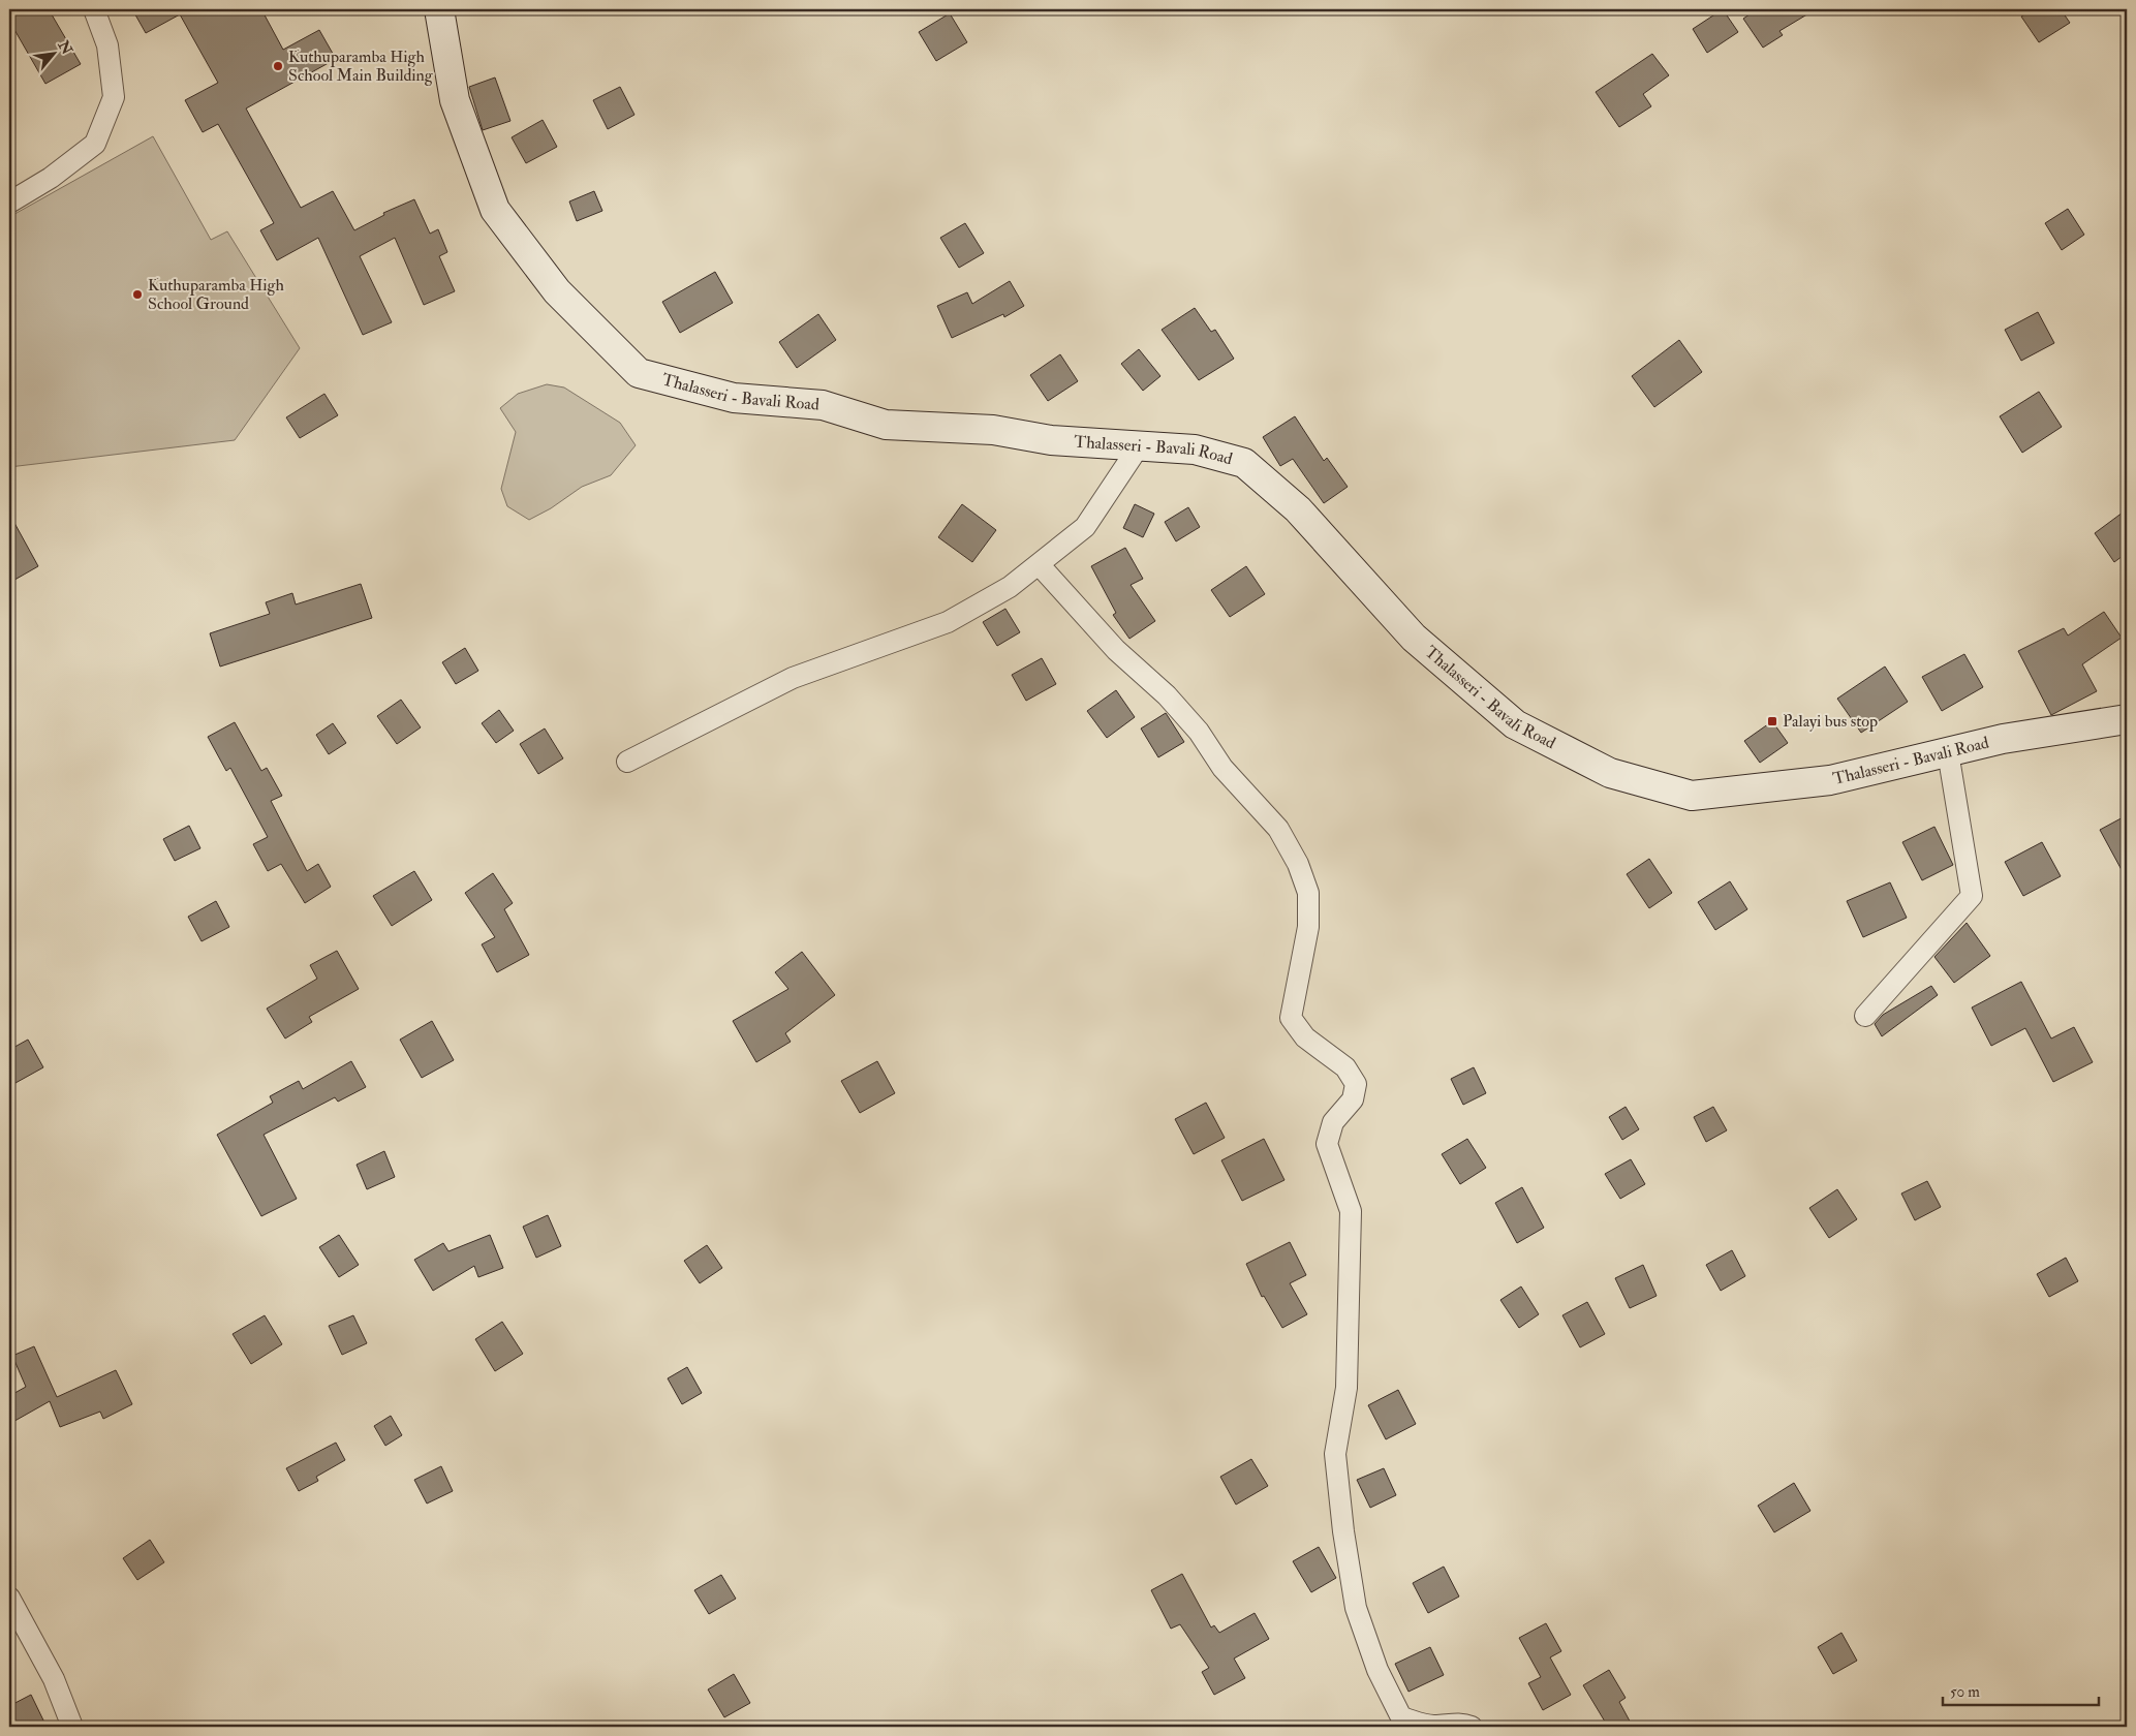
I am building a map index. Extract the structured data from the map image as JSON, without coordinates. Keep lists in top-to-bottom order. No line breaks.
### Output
{"streets":{"main road":["Thalasseri - Bavali Road"]},"places":{"other":["Kuthuparamba High School Main Building","Kuthuparamba High School Ground"],"transit":["Palayi bus stop"]},"scale_bar":"50 m","north":"top right"}
